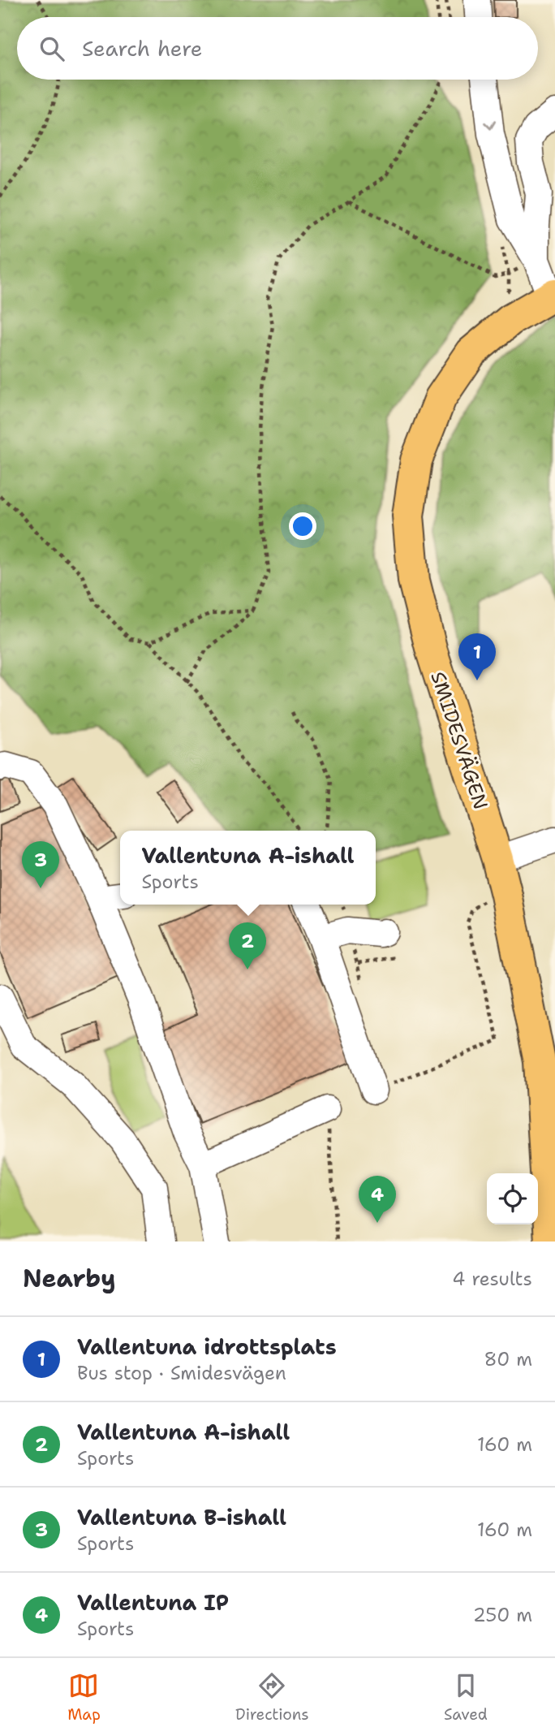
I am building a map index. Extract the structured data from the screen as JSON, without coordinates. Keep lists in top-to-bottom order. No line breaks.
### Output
{"streets":{"main road":["SMIDESVÄGEN"]},"page":{"search":"Search here","pins":["1","3","2","4"],"popup":["Vallentuna A-ishall","Sports"],"heading":["Nearby","4 results"],"list":[{"mark":"1","name":"Vallentuna idrottsplats","note":"Bus stop · Smidesvägen","value":"80 m"},{"mark":"2","name":"Vallentuna A-ishall","note":"Sports","value":"160 m"},{"mark":"3","name":"Vallentuna B-ishall","note":"Sports","value":"160 m"},{"mark":"4","name":"Vallentuna IP","note":"Sports","value":"250 m"}],"nav":["Map","Directions","Saved"]}}
